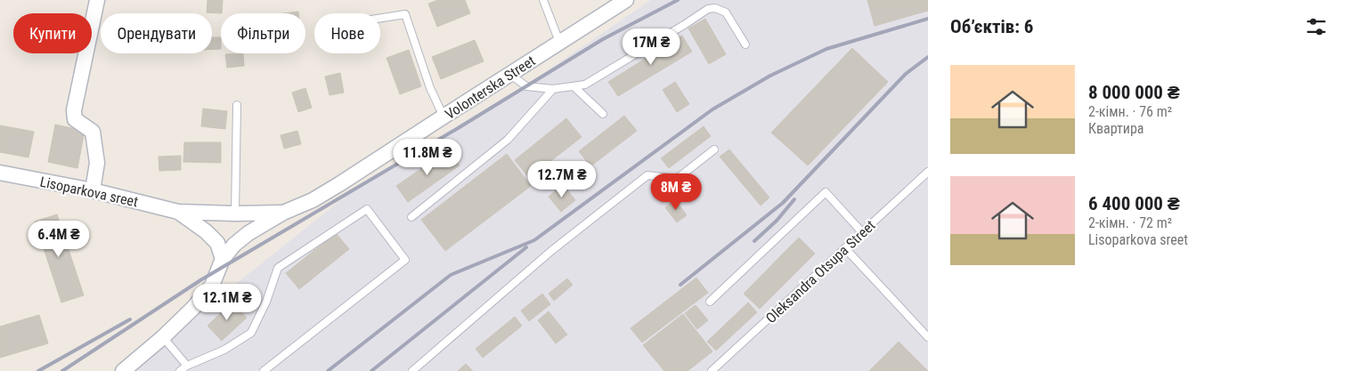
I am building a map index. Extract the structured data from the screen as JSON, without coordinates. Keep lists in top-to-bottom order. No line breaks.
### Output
{"streets":{"street":["Volonterska Street","Lisoparkova sreet"],"lane":["Oleksandra Otsupa Street"]},"crossings":[["Volonterska Street","Lisoparkova sreet"]],"page":{"heading":"Об’єктів: 6","chip":["Купити","Орендувати","Фільтри","Нове"],"price":["17M ₴","11.8M ₴","12.7M ₴","8M ₴","6.4M ₴","12.1M ₴"],"list":[{"name":"8 000 000 ₴","note":"2-кімн. · 76 m² · Квартира"},{"name":"6 400 000 ₴","note":"2-кімн. · 72 m² · Lisoparkova sreet"}]}}
